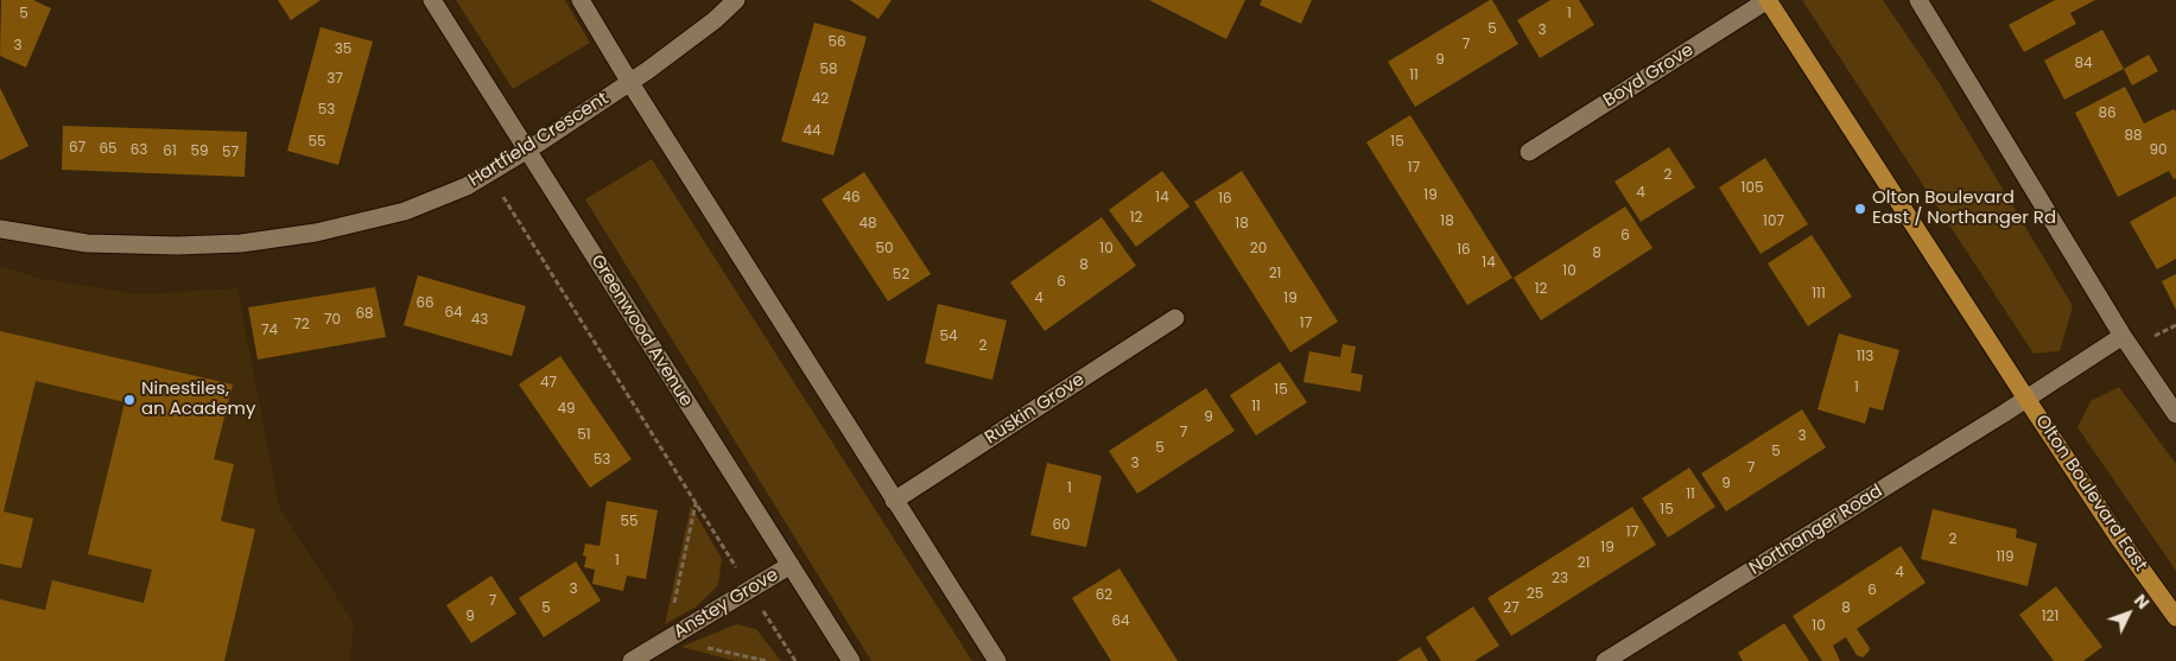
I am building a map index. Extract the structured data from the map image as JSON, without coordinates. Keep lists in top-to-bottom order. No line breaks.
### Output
{"streets":{"main road":["Olton Boulevard East"],"street":["Boyd Grove","Hartfield Crescent","Greenwood Avenue","Ruskin Grove","Northanger Road","Anstey Grove"]},"crossings":[["Boyd Grove","Olton Boulevard East"],["Hartfield Crescent","Greenwood Avenue"],["Greenwood Avenue","Anstey Grove"],["Olton Boulevard East","Northanger Road"]],"places":["Olton Boulevard East / Northanger Rd","Ninestiles, an Academy"],"house_numbers":["5","1","5","3","56","7","3","35","9","84","58","11","37","42","53","86","44","88","55","15","67","65","63","90","61","59","57","17","2","105","4","19","46","14","16","12","18","107","48","18","6","50","10","20","16","8","14","8","10","21","52","6","12","111","4","19","66","64","68","70","43","17","72","74","54","2","113","47","1","15","11","49","9","7","51","3","5","5","53","3","7","9","1","11","15","55","60","17","2","19","119","1","21","4","23","3","6","25","62","7","5","27","8","9","121","64","10"],"north":"top right"}
